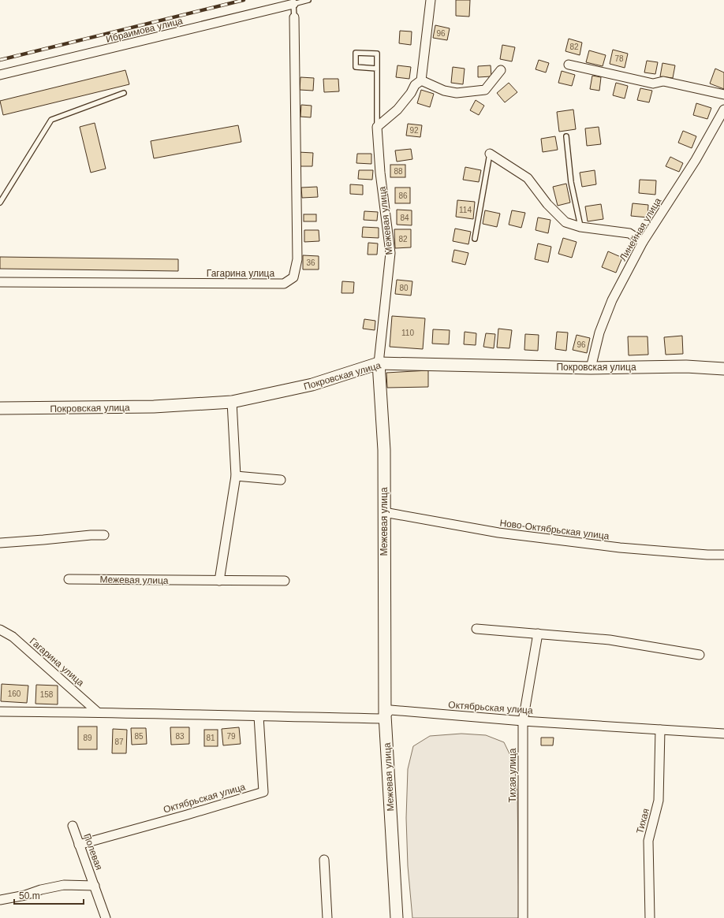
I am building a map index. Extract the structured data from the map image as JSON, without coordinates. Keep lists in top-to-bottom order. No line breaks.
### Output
{"streets":{"street":["Ибраимова улица","Межевая улица","Линейная улица","Гагарина улица","Покровская улица","Ново-Октябрьская улица","Октябрьская улица","Тихая улица","Тихая","Полевая"]},"crossings":[["Межевая улица","Покровская улица"],["Межевая улица","Ново-Октябрьская улица"],["Межевая улица","Октябрьская улица"],["Линейная улица","Покровская улица"],["Гагарина улица","Октябрьская улица"],["Октябрьская улица","Тихая улица"],["Октябрьская улица","Тихая"],["Октябрьская улица","Полевая"]],"house_numbers":["96","82","78","92","88","86","114","84","82","36","80","110","96","160","158","85","83","79","89","81","87"],"scale_bar":"50 m"}
